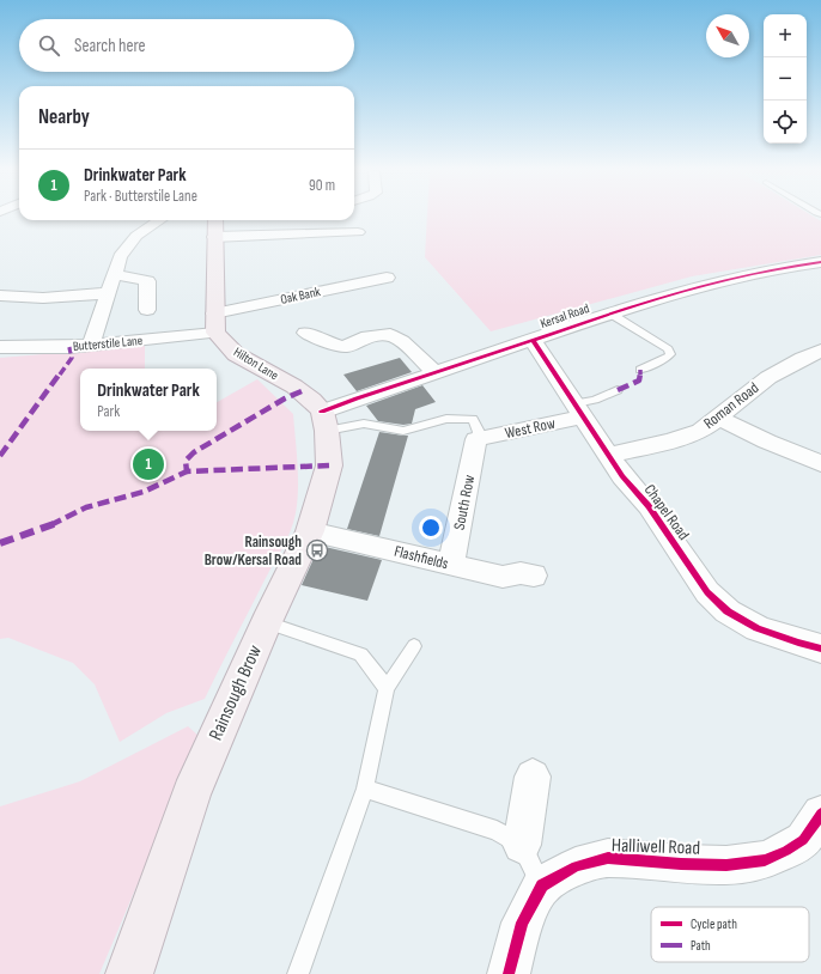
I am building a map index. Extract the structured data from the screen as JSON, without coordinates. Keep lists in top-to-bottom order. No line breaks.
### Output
{"streets":{"main road":["Hilton Lane","Rainsough Brow"],"street":["Oak Bank","Kersal Road","Butterstile Lane","Roman Road","West Row","South Row","Chapel Road","Flashfields","Halliwell Road"]},"crossings":[["Oak Bank","Butterstile Lane"],["Oak Bank","Hilton Lane"],["Kersal Road","Hilton Lane"],["Kersal Road","Chapel Road"],["Kersal Road","Rainsough Brow"],["Butterstile Lane","Hilton Lane"],["Hilton Lane","Rainsough Brow"],["Roman Road","Chapel Road"],["West Row","South Row"],["West Row","Chapel Road"],["South Row","Flashfields"],["Flashfields","Rainsough Brow"]],"places":{"bus stop":["Rainsough Brow/Kersal Road"]},"legend":["Cycle path","Path"],"north":"top left","page":{"map_buttons":["+","−"],"search":"Search here","heading":"Nearby","list":[{"mark":"1","name":"Drinkwater Park","note":"Park · Butterstile Lane","value":"90 m"}],"popup":["Drinkwater Park","Park"],"pins":"1"}}
